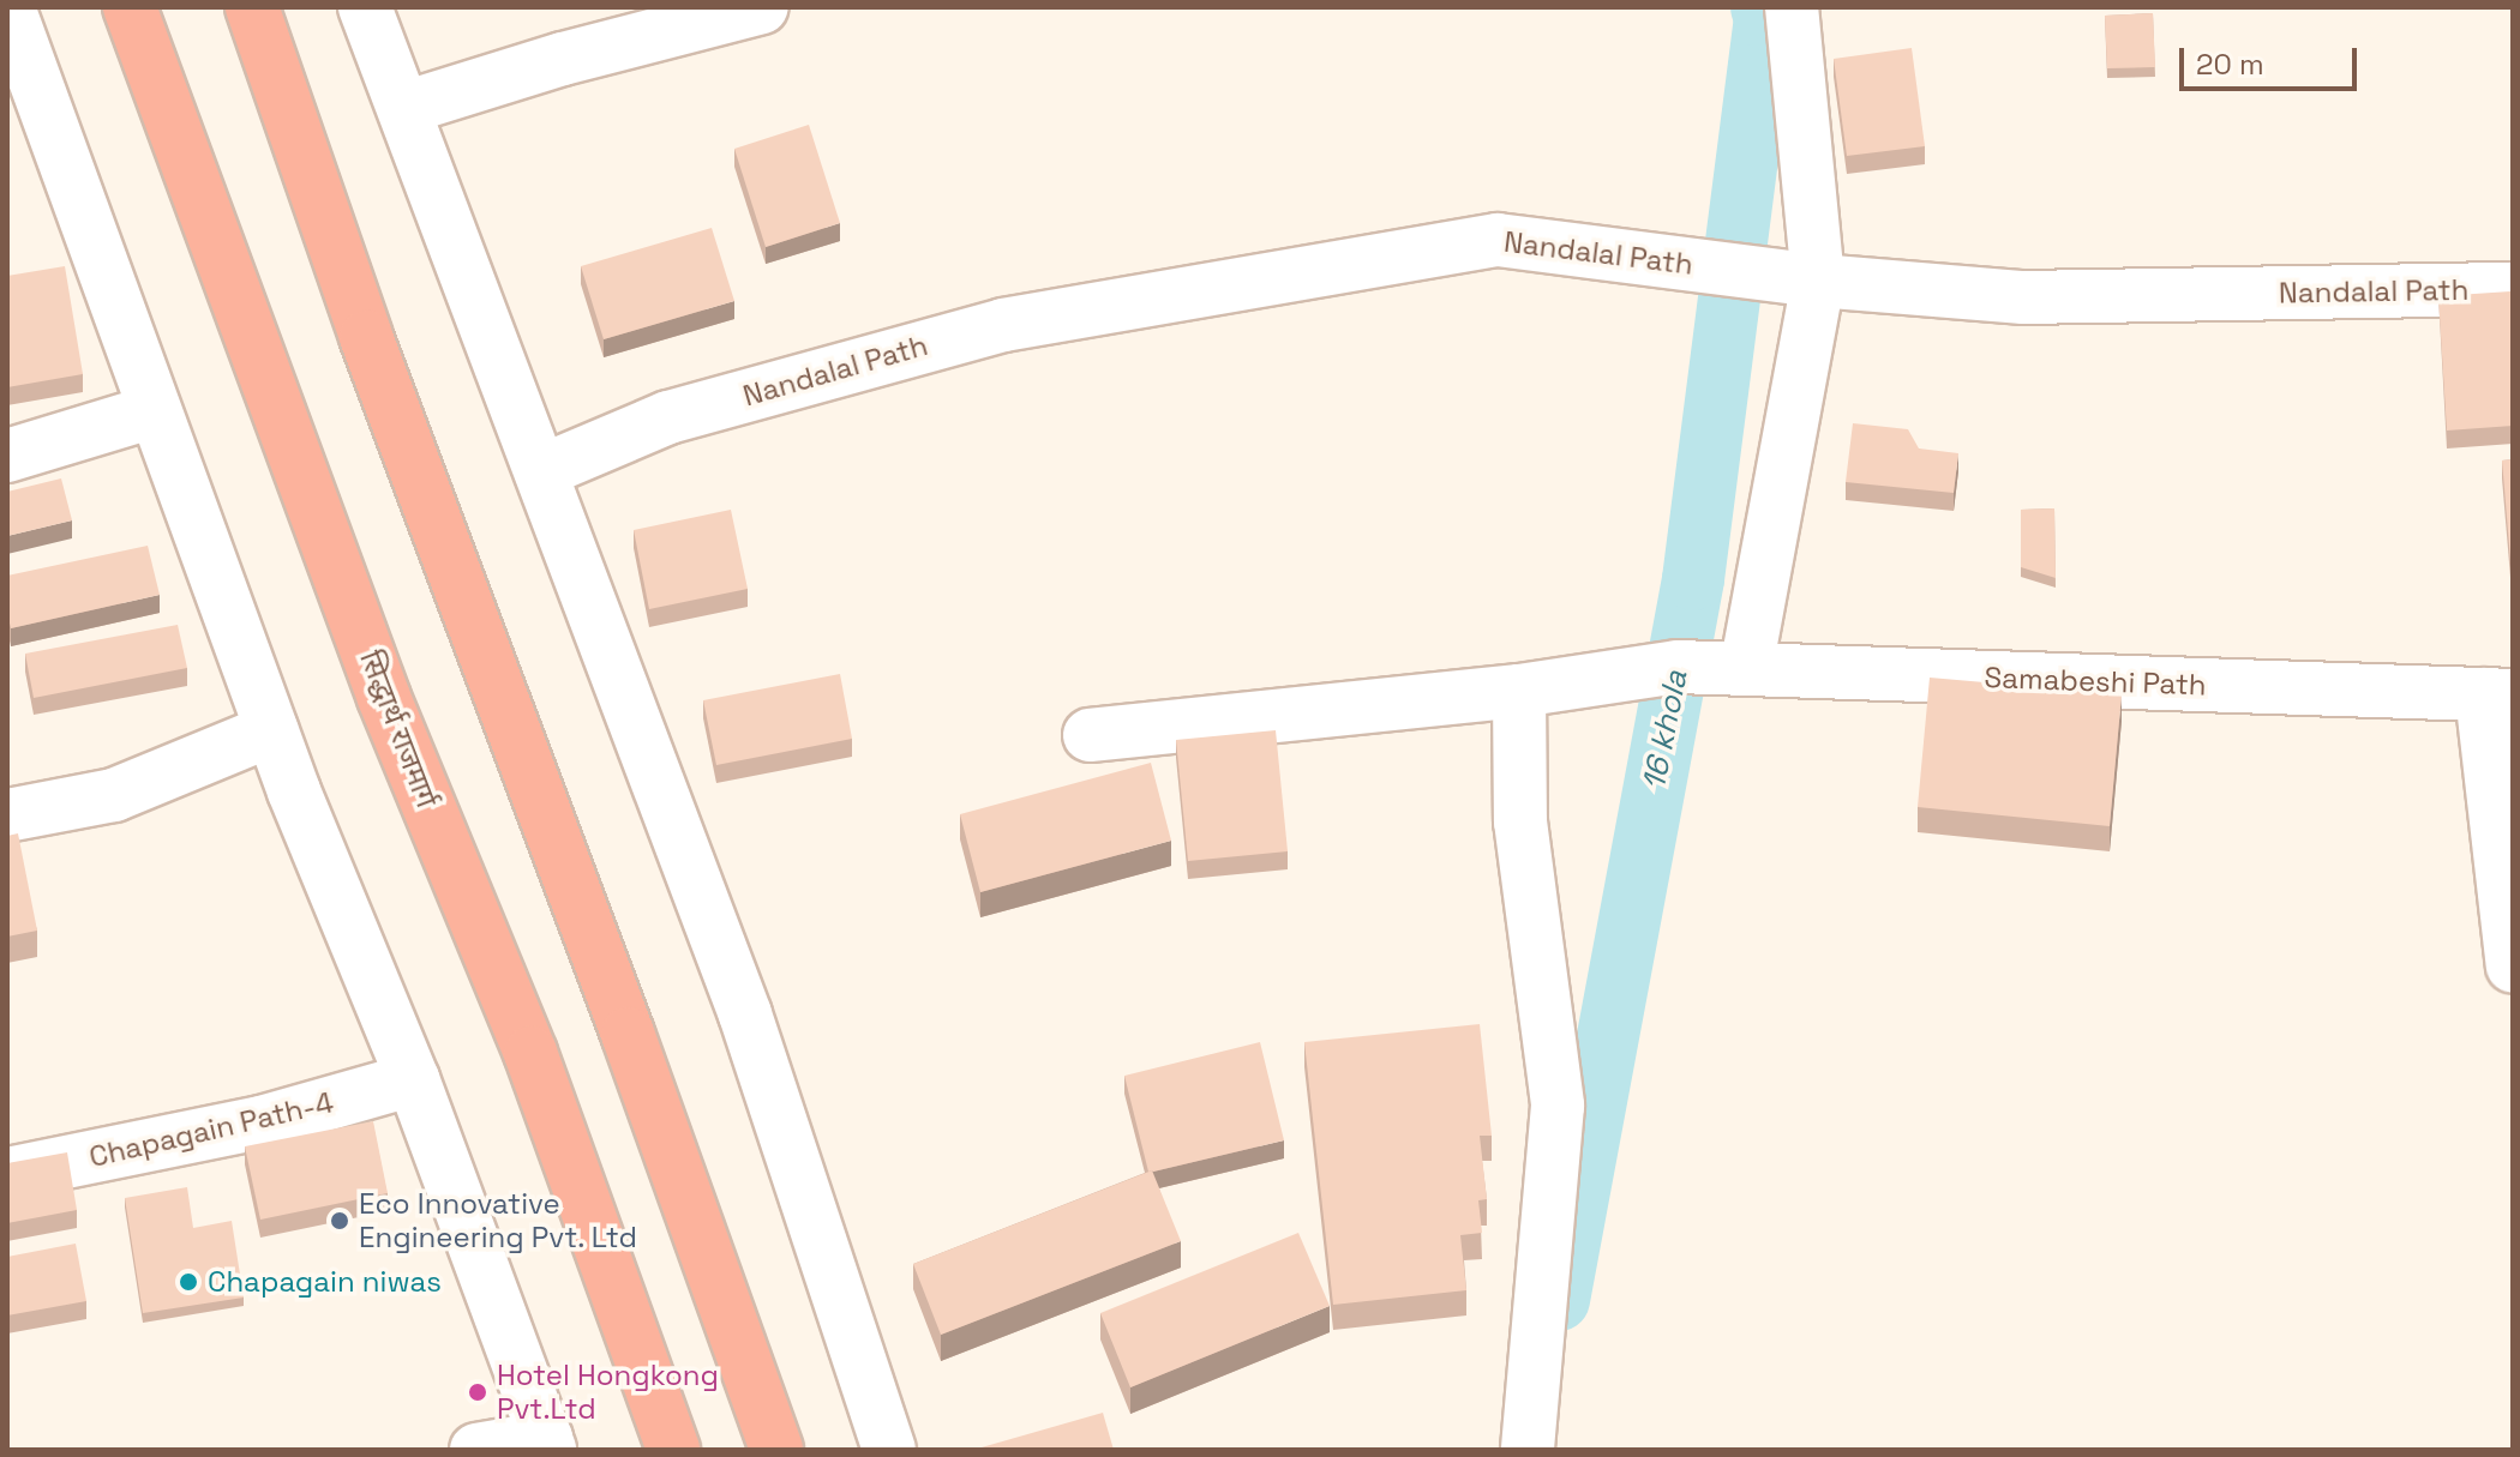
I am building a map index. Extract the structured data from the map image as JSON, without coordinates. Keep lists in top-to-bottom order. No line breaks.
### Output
{"streets":{"highway":["सिद्धार्थ राजमार्ग"],"street":["Nandalal Path","Samabeshi Path","Chapagain Path-4"]},"water":["16 khola"],"places":["Eco Innovative Engineering Pvt. Ltd","Chapagain niwas","Hotel Hongkong Pvt.Ltd"],"scale_bar":"20 m"}
